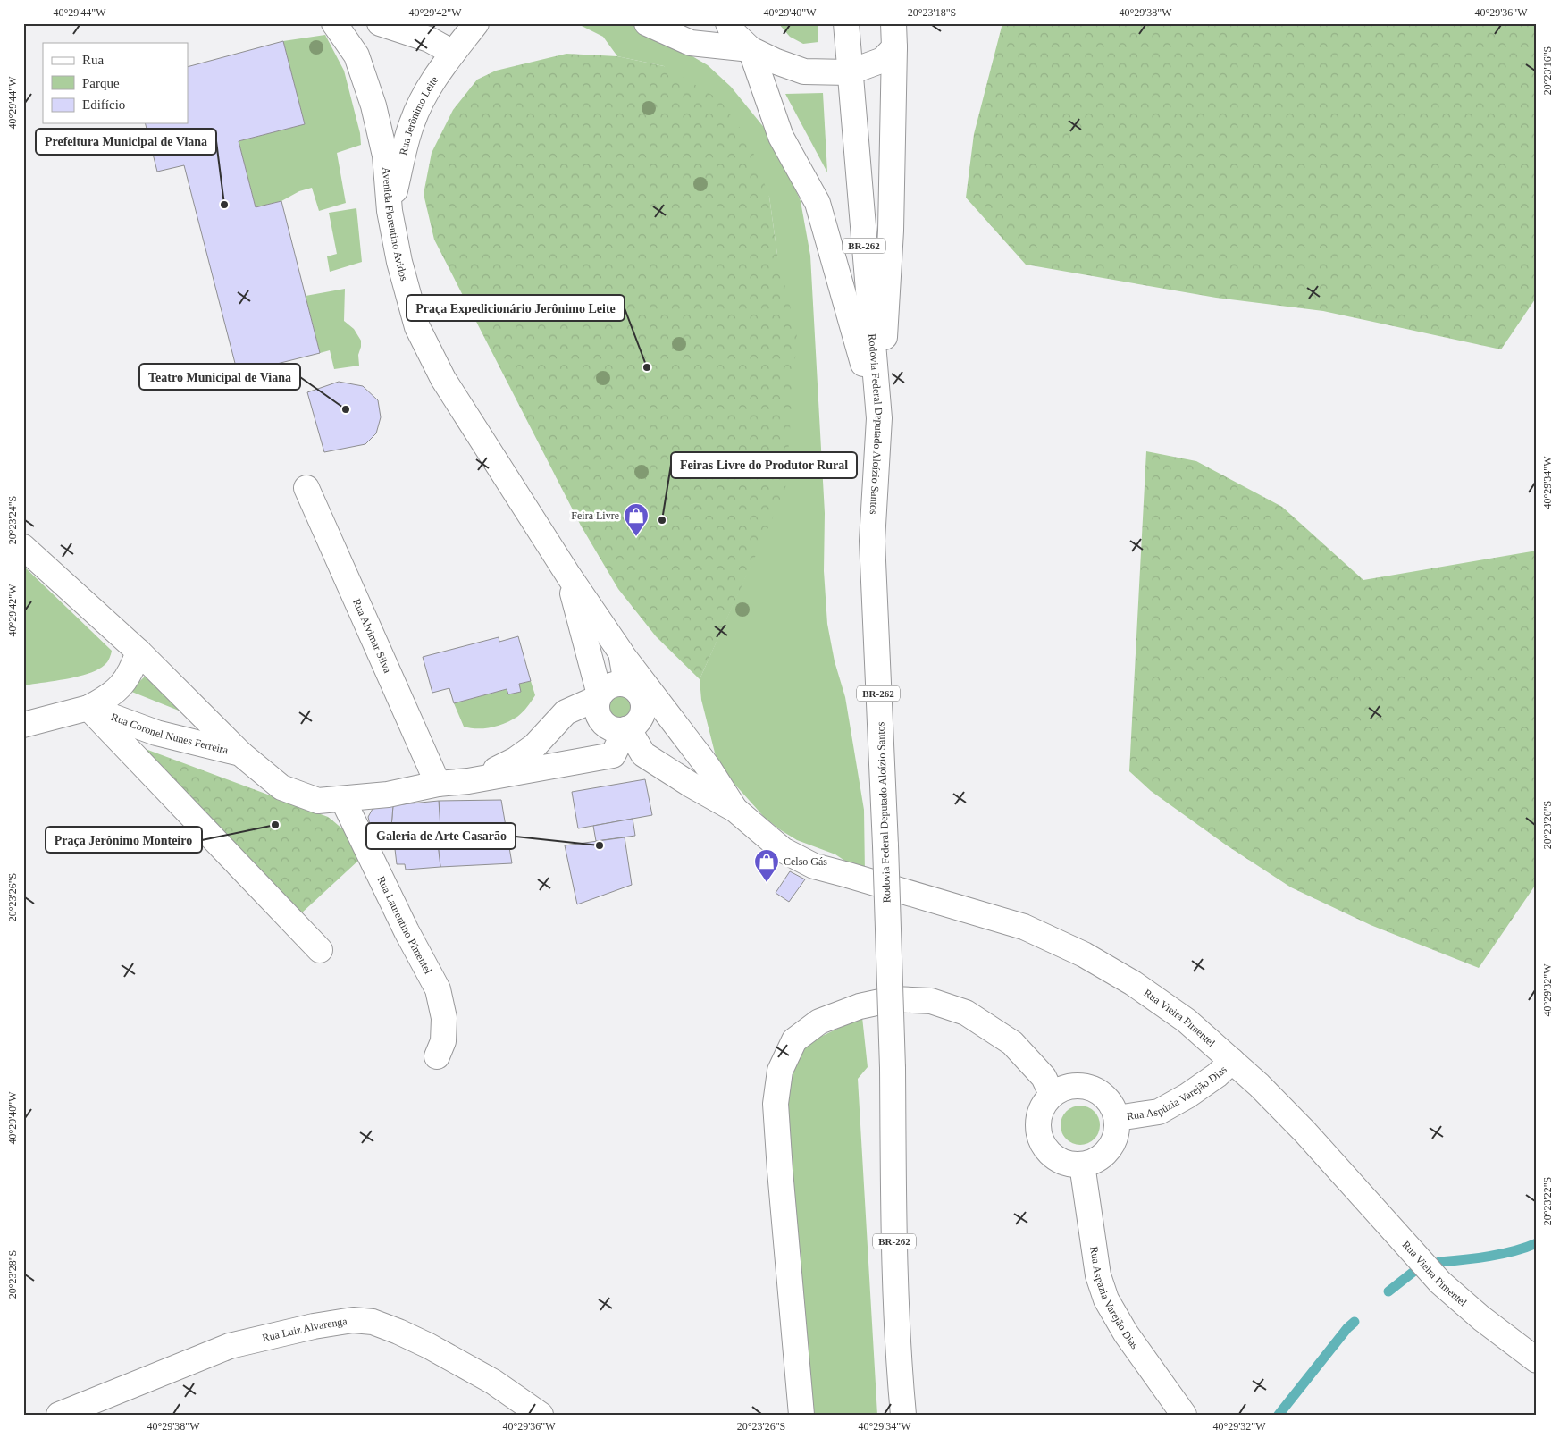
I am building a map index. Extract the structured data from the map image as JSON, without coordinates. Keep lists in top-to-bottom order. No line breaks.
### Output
{"streets":{"main road":["Rua Jerônimo Leite","Avenida Florentino Avidos","BR-262","Rodovia Federal Deputado Aloízio Santos","Rua Alvimar Silva","Rua Coronel Nunes Ferreira","Rua Laurentino Pímentel","Rua Vieira Pimentel","Rua Aspúzia Varejão Dias","Rua Aspazia Varejão Dias","Rua Luiz Alvarenga"]},"crossings":[["Rua Jerônimo Leite","Avenida Florentino Avidos"],["Rua Alvimar Silva","Rua Coronel Nunes Ferreira"],["Rua Coronel Nunes Ferreira","Rua Laurentino Pímentel"],["Rua Vieira Pimentel","Rua Aspúzia Varejão Dias"],["Rua Aspúzia Varejão Dias","Rua Aspazia Varejão Dias"]],"places":{"other":["Prefeitura Municipal de Viana","Praça Expedicionário Jerônimo Leite","Teatro Municipal de Viana","Feiras Livre do Produtor Rural","Praça Jerônimo Monteiro","Galeria de Arte Casarão"],"shop":["Feira Livre","Celso Gás"]},"legend":["Rua","Parque","Edifício"],"coordinates":["40°29'44\"W","40°29'42\"W","40°29'40\"W","20°23'18\"S","40°29'38\"W","40°29'36\"W","20°23'16\"S","40°29'34\"W","20°23'24\"S","20°23'20\"S","20°23'26\"S","40°29'32\"W","20°23'22\"S","20°23'28\"S"]}
